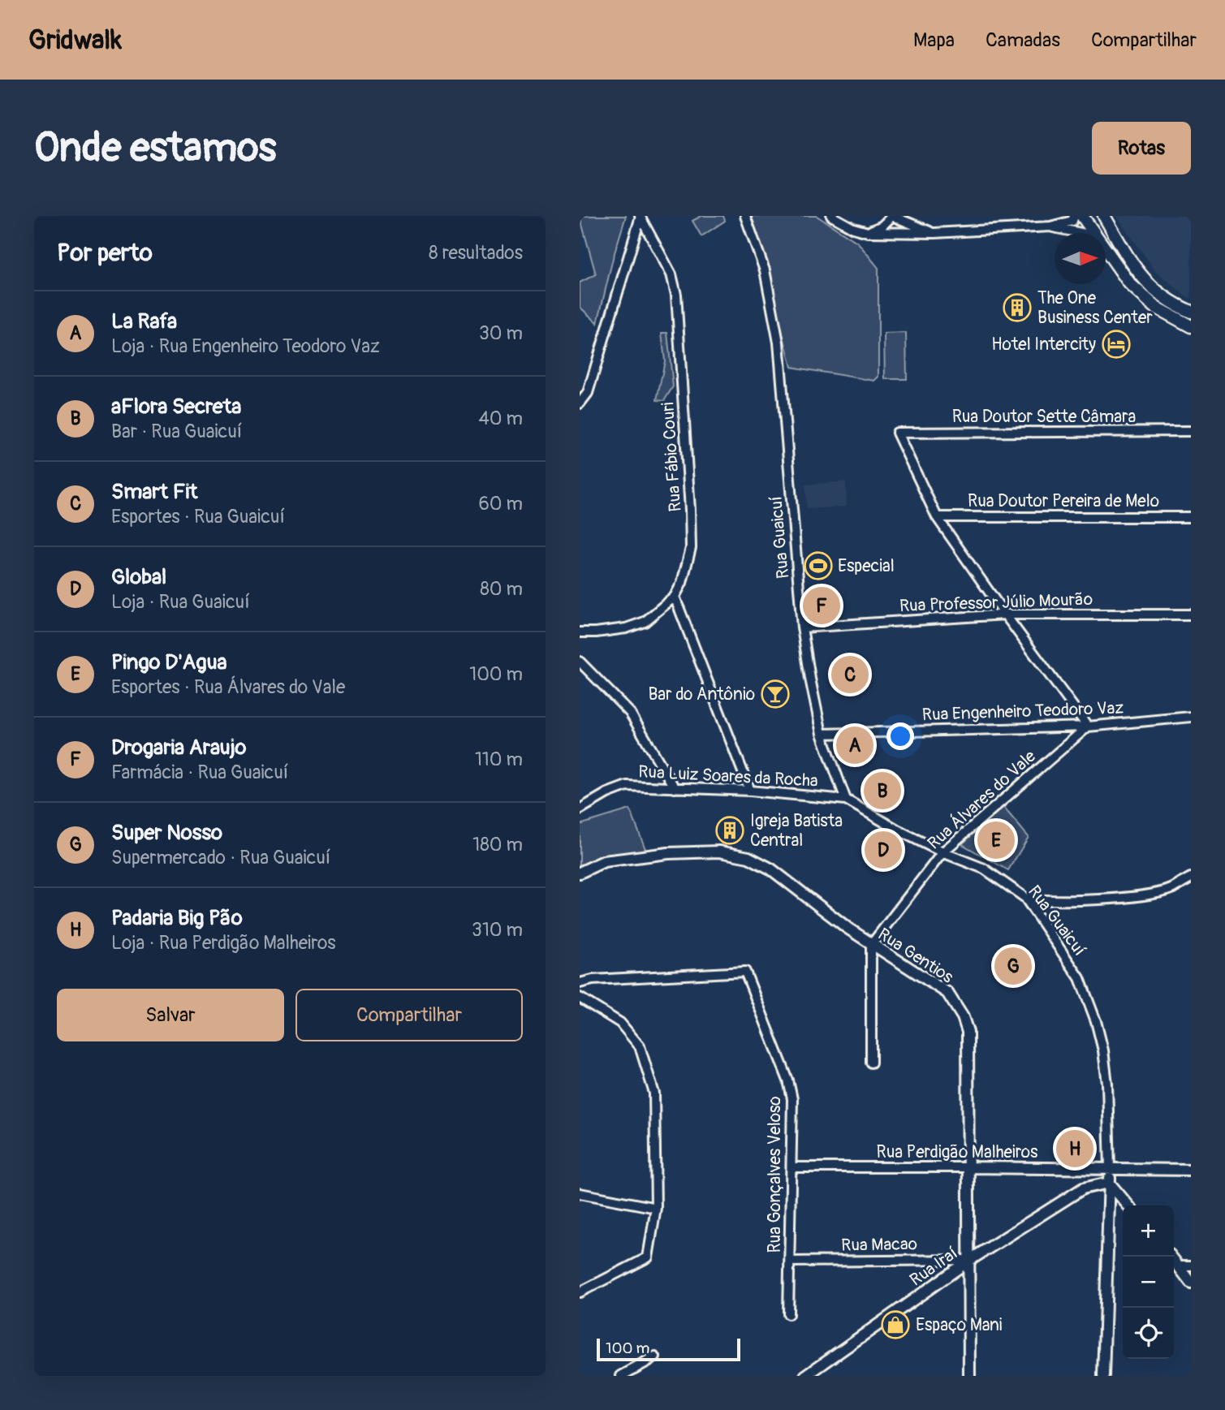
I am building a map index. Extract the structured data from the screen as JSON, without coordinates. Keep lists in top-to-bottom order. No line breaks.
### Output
{"streets":{"street":["Rua Doutor Sette Câmara","Rua Fábio Couri","Rua Doutor Pereira de Melo","Rua Guaicuí","Rua Professor Júlio Mourão","Rua Engenheiro Teodoro Vaz","Rua Luiz Soares da Rocha","Rua Álvares do Vale","Rua Gentios","Rua Perdigão Malheiros","Rua Gonçalves Veloso","Rua Macao","Rua Iraí"]},"crossings":[["Rua Doutor Sette Câmara","Rua Doutor Pereira de Melo"],["Rua Guaicuí","Rua Professor Júlio Mourão"],["Rua Guaicuí","Rua Engenheiro Teodoro Vaz"],["Rua Guaicuí","Rua Luiz Soares da Rocha"],["Rua Guaicuí","Rua Álvares do Vale"],["Rua Guaicuí","Rua Perdigão Malheiros"],["Rua Guaicuí","Rua Iraí"],["Rua Engenheiro Teodoro Vaz","Rua Álvares do Vale"],["Rua Álvares do Vale","Rua Gentios"],["Rua Gentios","Rua Perdigão Malheiros"],["Rua Gentios","Rua Macao"],["Rua Gentios","Rua Iraí"],["Rua Perdigão Malheiros","Rua Gonçalves Veloso"],["Rua Gonçalves Veloso","Rua Macao"],["Rua Macao","Rua Iraí"]],"places":{"building":["The One Business Center","Igreja Batista Central"],"hotel":["Hotel Intercity"],"sports":["Especial"],"bar":["Bar do Antônio"],"shop":["Espaço Mani"]},"scale_bar":"100 m","north":"right","page":{"header":"Gridwalk","nav":["Mapa","Camadas","Compartilhar"],"buttons":["Rotas",["Salvar","Compartilhar"]],"title":"Onde estamos","heading":["Por perto","8 resultados"],"list":[{"mark":"A","name":"La Rafa","note":"Loja · Rua Engenheiro Teodoro Vaz","value":"30 m"},{"mark":"B","name":"aFlora Secreta","note":"Bar · Rua Guaicuí","value":"40 m"},{"mark":"C","name":"Smart Fit","note":"Esportes · Rua Guaicuí","value":"60 m"},{"mark":"D","name":"Global","note":"Loja · Rua Guaicuí","value":"80 m"},{"mark":"E","name":"Pingo D'Agua","note":"Esportes · Rua Álvares do Vale","value":"100 m"},{"mark":"F","name":"Drogaria Araujo","note":"Farmácia · Rua Guaicuí","value":"110 m"},{"mark":"G","name":"Super Nosso","note":"Supermercado · Rua Guaicuí","value":"180 m"},{"mark":"H","name":"Padaria Big Pão","note":"Loja · Rua Perdigão Malheiros","value":"310 m"}],"pins":["F","C","A","B","E","D","G","H"],"map_buttons":["+","−"],"scale":"100 m"}}
